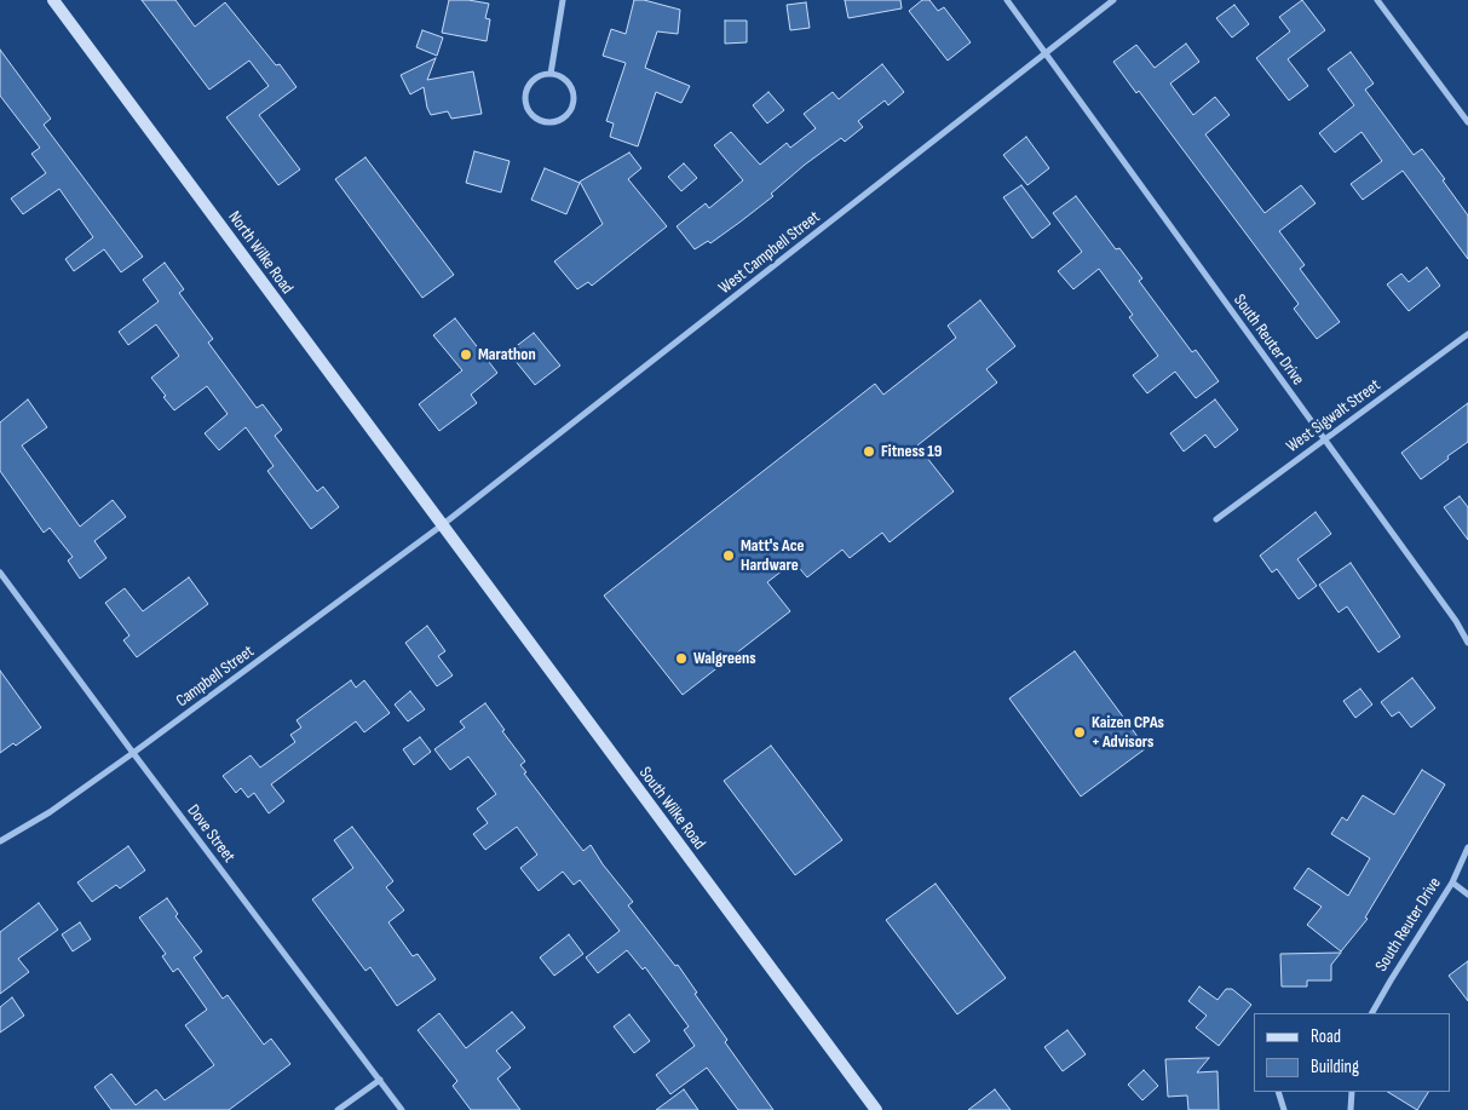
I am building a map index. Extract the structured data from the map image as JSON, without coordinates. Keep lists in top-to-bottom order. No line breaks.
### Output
{"streets":{"main road":["North Wilke Road","South Wilke Road"],"street":["West Campbell Street","South Reuter Drive","West Sigwalt Street","Campbell Street","Dove Street"]},"crossings":[["North Wilke Road","West Campbell Street"],["North Wilke Road","Campbell Street"],["North Wilke Road","South Wilke Road"],["West Campbell Street","South Reuter Drive"],["West Campbell Street","Campbell Street"],["West Campbell Street","South Wilke Road"],["South Reuter Drive","West Sigwalt Street"],["Campbell Street","South Wilke Road"],["Campbell Street","Dove Street"]],"places":["Marathon","Fitness 19","Matt's Ace Hardware","Walgreens","Kaizen CPAs + Advisors"],"legend":["Road","Building"]}
